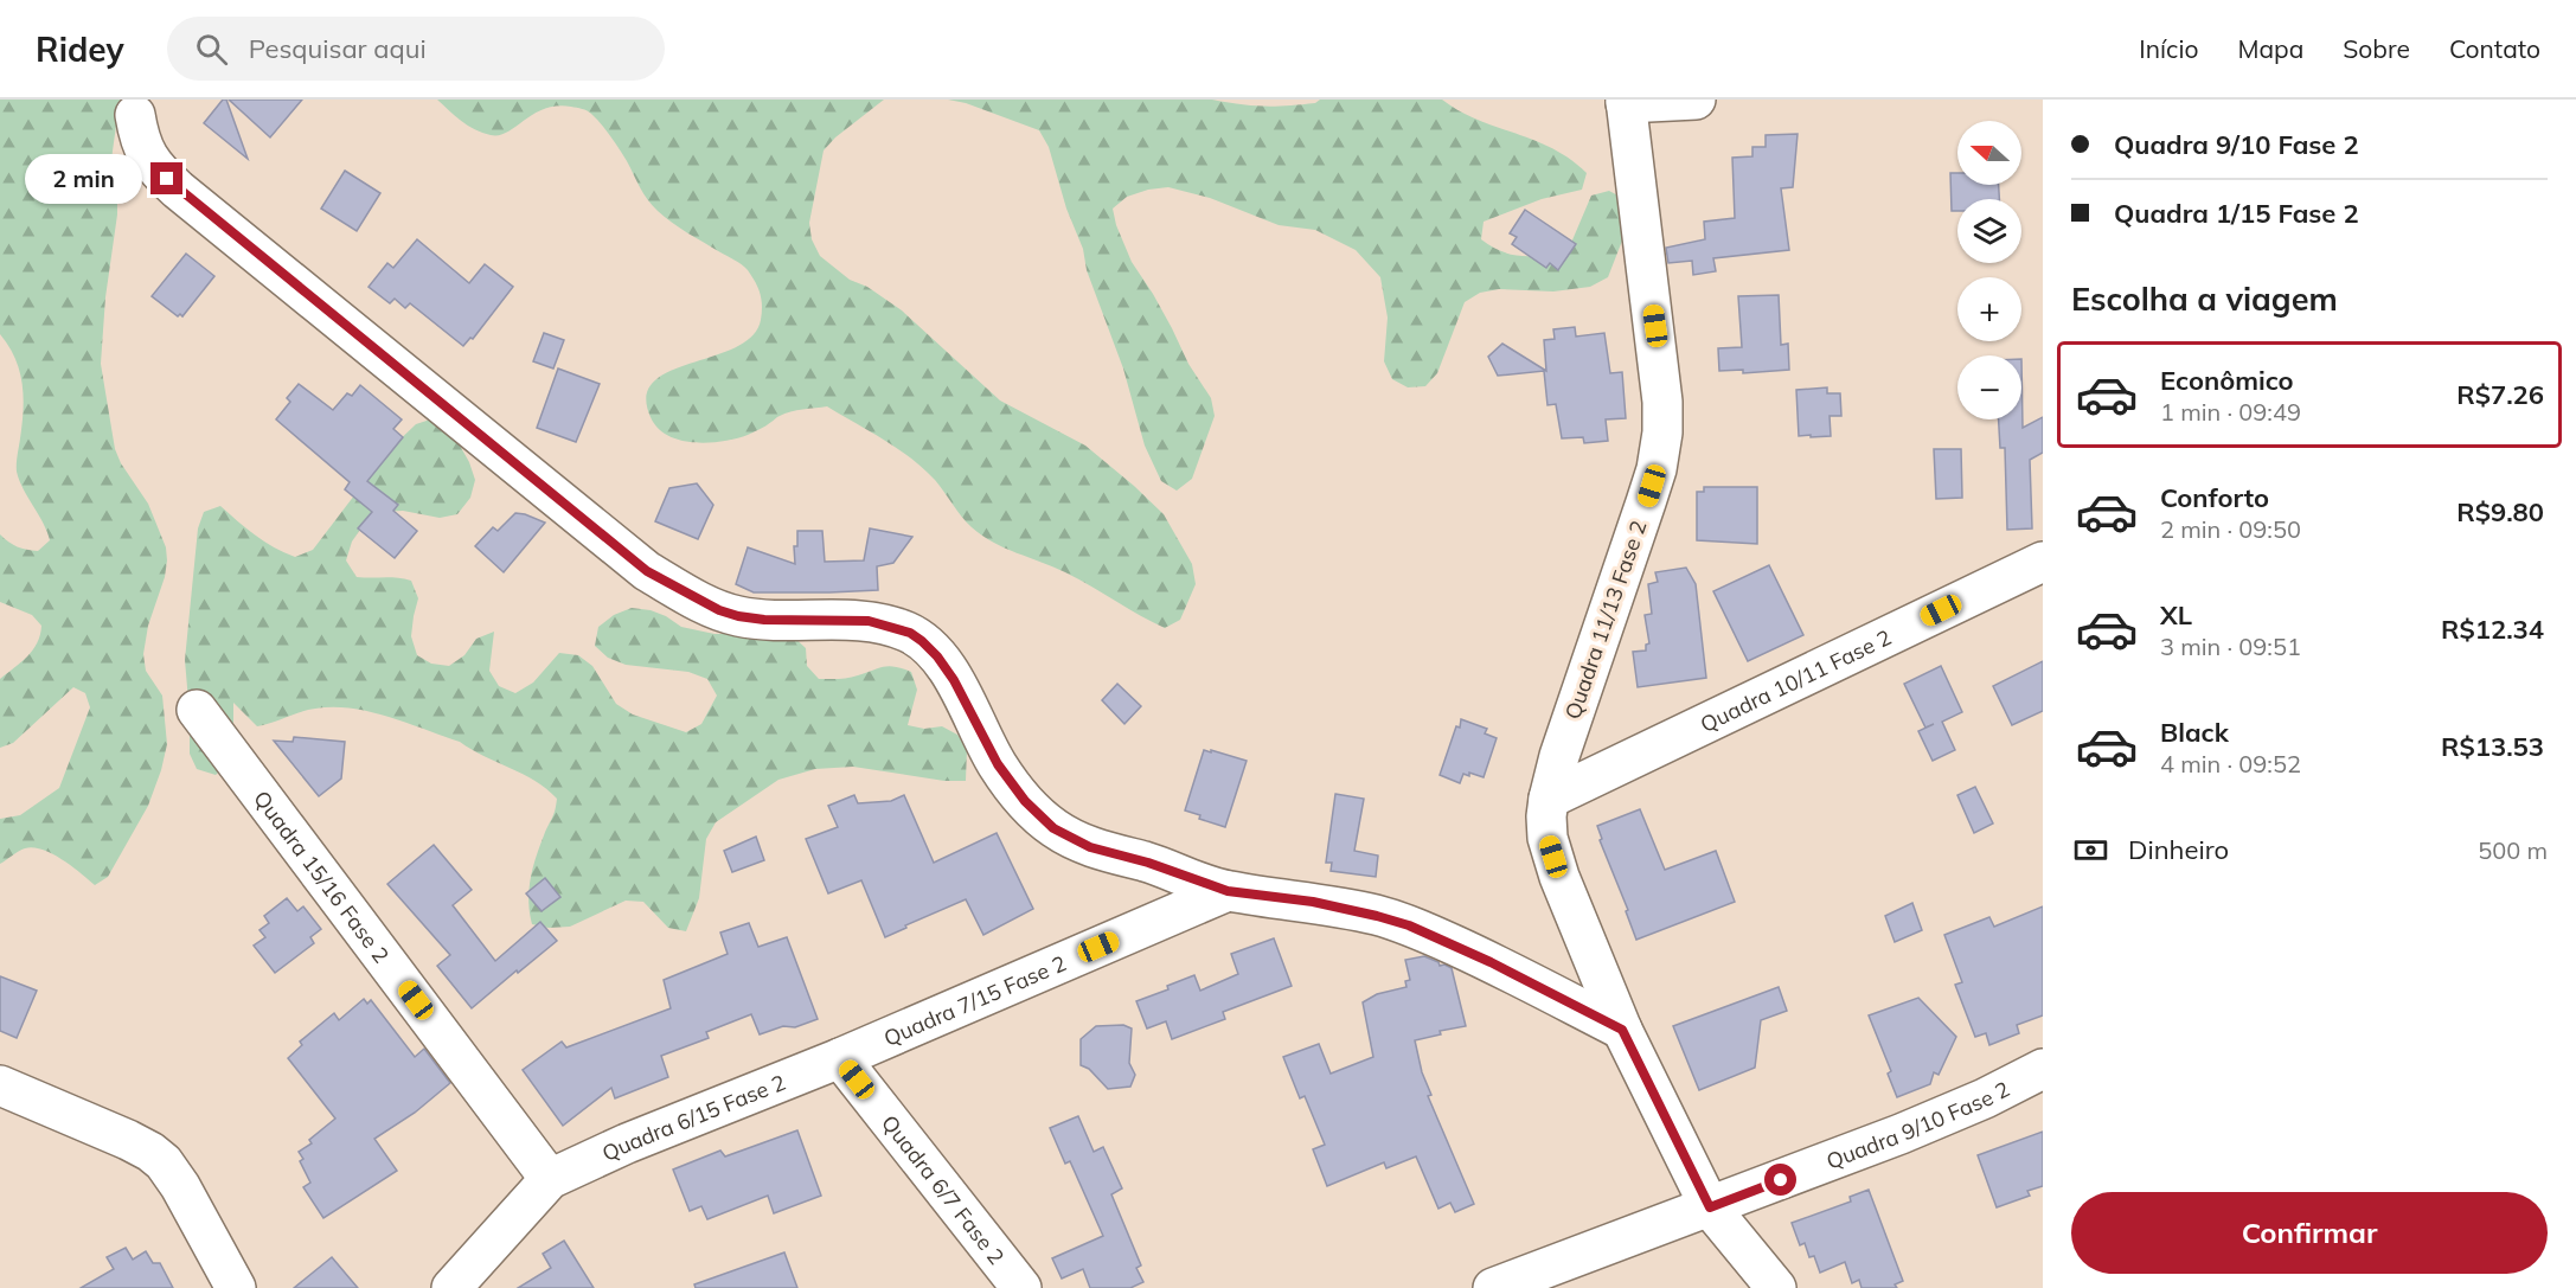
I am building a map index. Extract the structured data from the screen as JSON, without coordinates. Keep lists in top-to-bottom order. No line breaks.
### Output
{"streets":{"street":["Quadra 11/13 Fase 2","Quadra 10/11 Fase 2","Quadra 15/16 Fase 2","Quadra 7/15 Fase 2","Quadra 6/15 Fase 2","Quadra 9/10 Fase 2","Quadra 6/7 Fase 2"]},"crossings":[["Quadra 11/13 Fase 2","Quadra 10/11 Fase 2"],["Quadra 11/13 Fase 2","Quadra 9/10 Fase 2"],["Quadra 15/16 Fase 2","Quadra 6/15 Fase 2"],["Quadra 7/15 Fase 2","Quadra 6/15 Fase 2"],["Quadra 7/15 Fase 2","Quadra 6/7 Fase 2"],["Quadra 6/15 Fase 2","Quadra 6/7 Fase 2"]],"north":"left","page":{"header":"Ridey","search":"Pesquisar aqui","nav":["Início","Mapa","Sobre","Contato"],"banner":["Quadra 9/10 Fase 2","Quadra 1/15 Fase 2"],"map_buttons":["+","−"],"bubble":"2 min","heading":"Escolha a viagem","list":[{"name":"Econômico","note":"1 min · 09:49","value":"R$7.26"},{"name":"Conforto","note":"2 min · 09:50","value":"R$9.80"},{"name":"XL","note":"3 min · 09:51","value":"R$12.34"},{"name":"Black","note":"4 min · 09:52","value":"R$13.53"}],"pay":["Dinheiro","500 m"],"buttons":"Confirmar"}}
